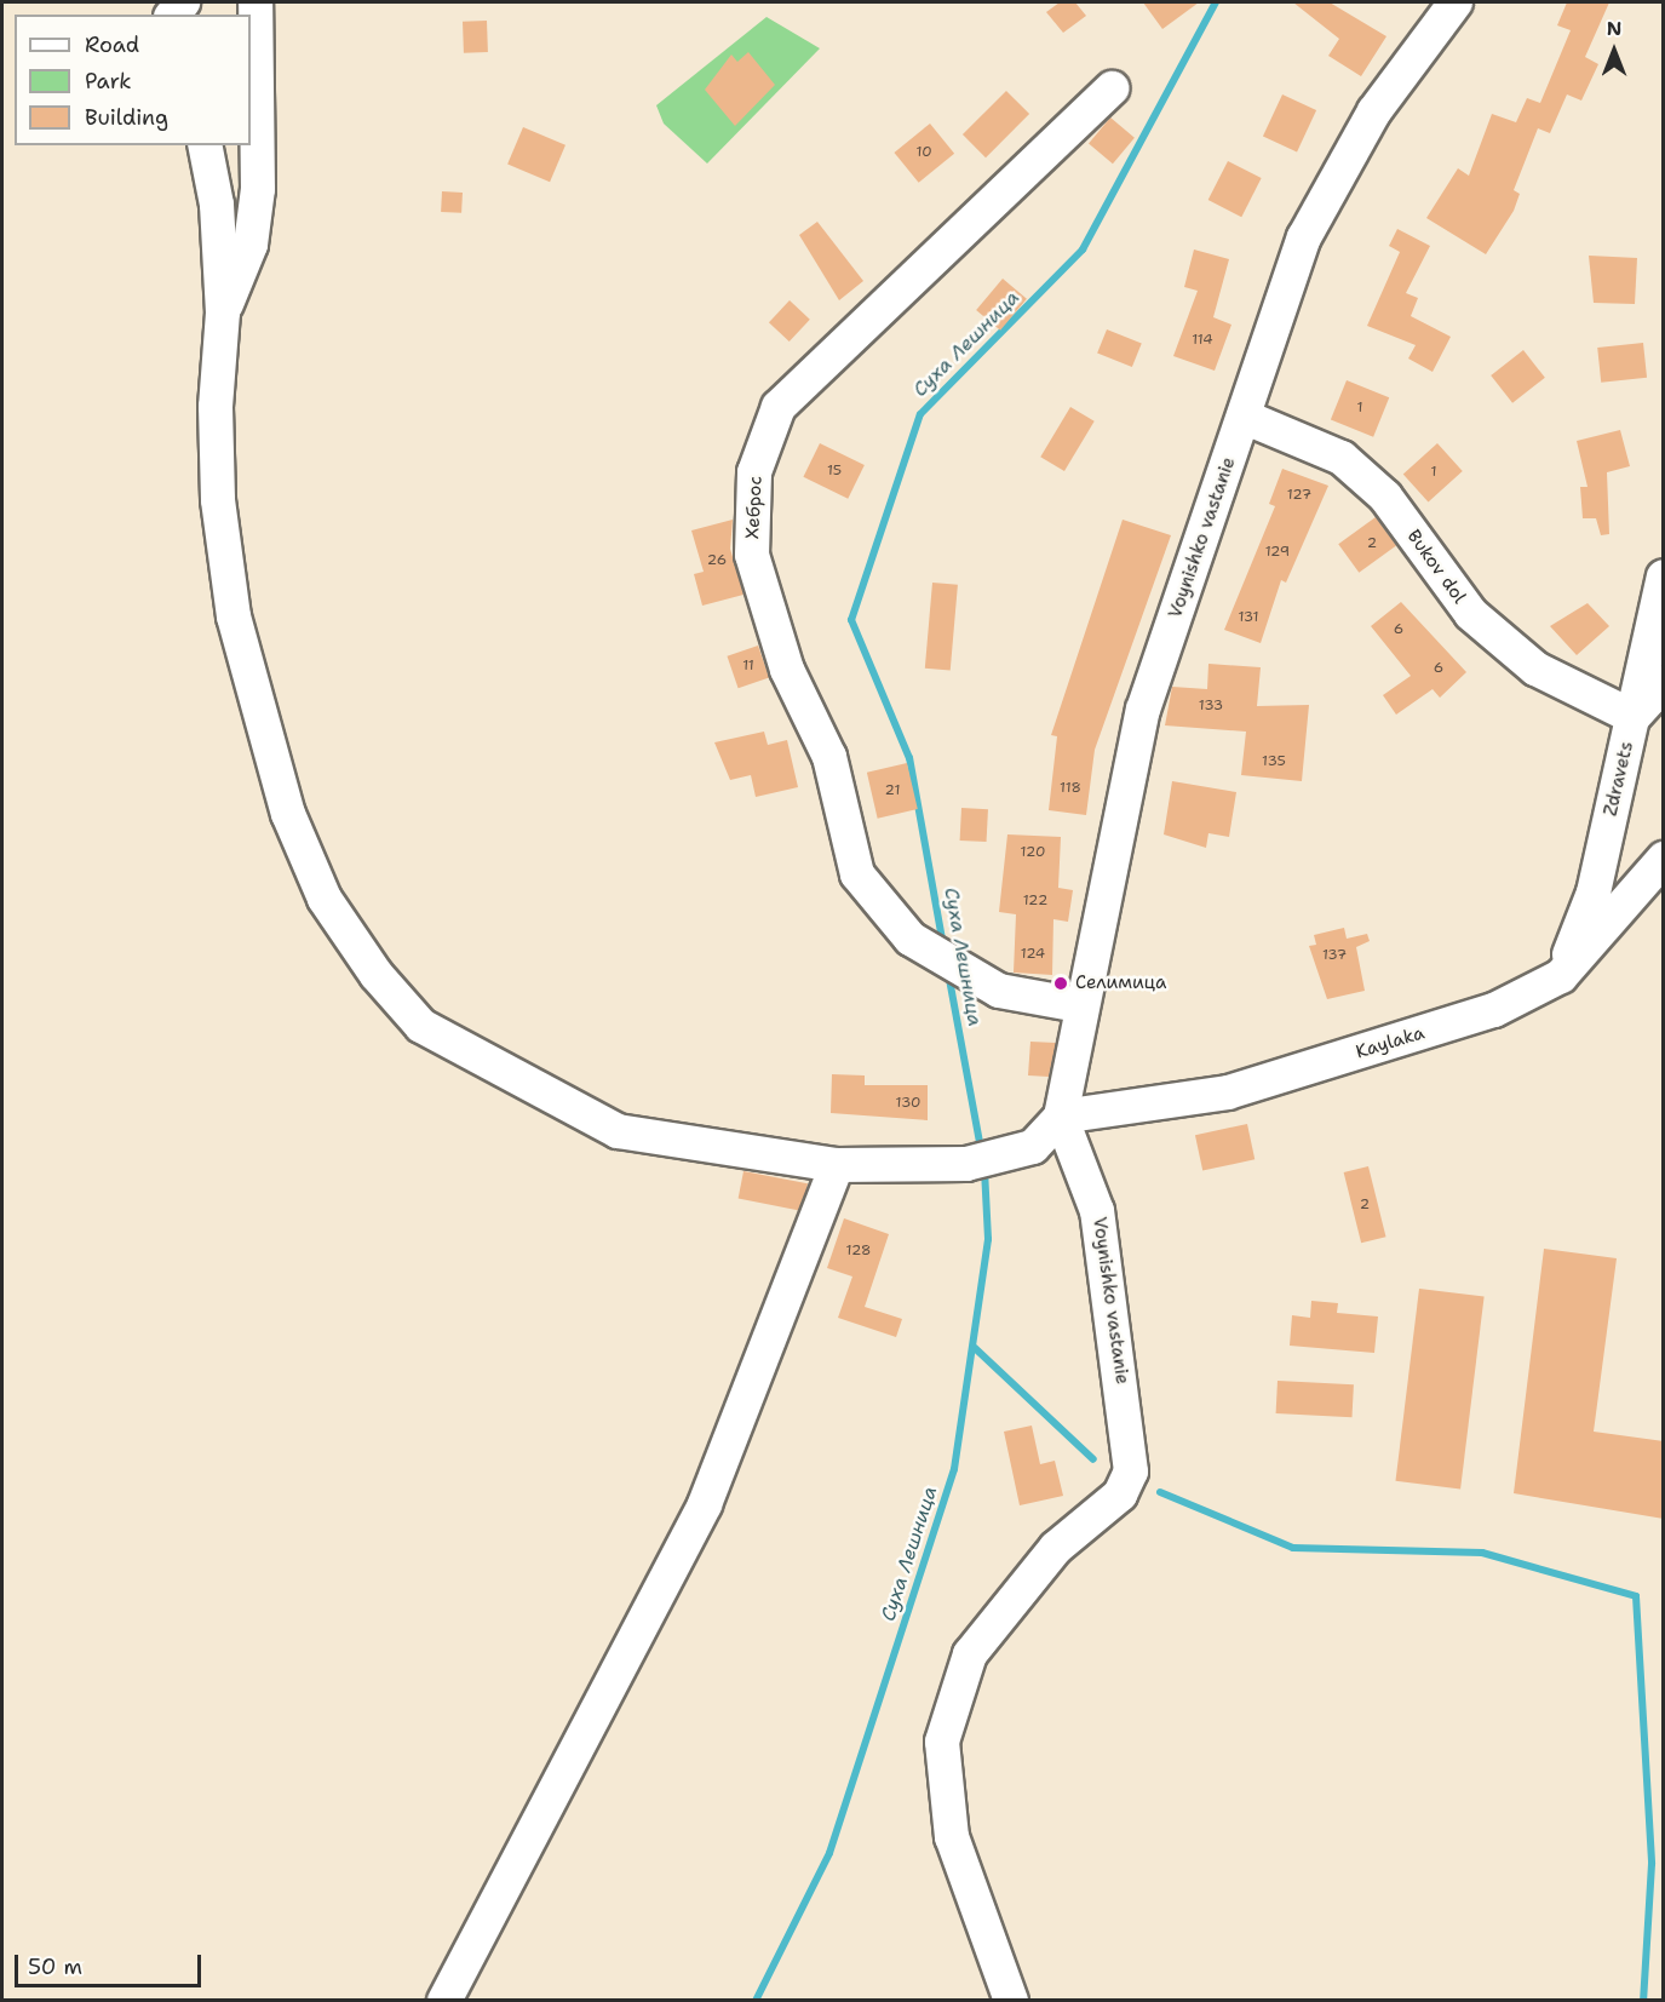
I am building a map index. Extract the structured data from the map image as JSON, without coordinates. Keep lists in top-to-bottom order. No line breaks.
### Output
{"streets":{"street":["Хеброс","Voynishko vastanie","Bukov dol","Zdravets","Kaylaka"]},"crossings":[["Хеброс","Voynishko vastanie"],["Voynishko vastanie","Bukov dol"],["Voynishko vastanie","Kaylaka"],["Bukov dol","Zdravets"],["Zdravets","Kaylaka"]],"water":["Суха Лешница"],"places":["Селимица"],"house_numbers":["10","114","1","15","1","127","2","129","26","131","6","11","6","133","135","118","21","120","122","124","137","130","2","128"],"legend":["Road","Park","Building"],"scale_bar":"50 m","north":"top"}
